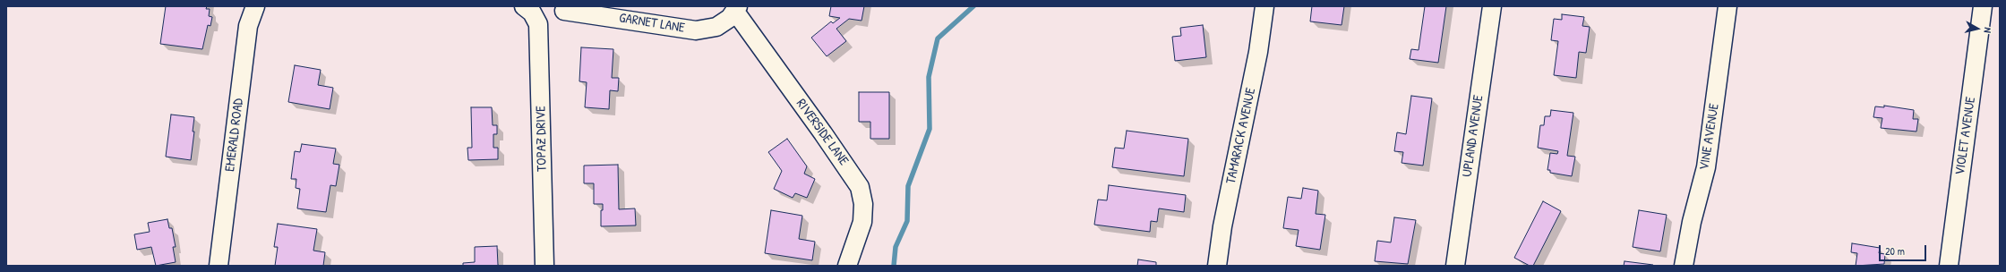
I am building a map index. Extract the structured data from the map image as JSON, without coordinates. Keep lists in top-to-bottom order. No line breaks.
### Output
{"streets":{"street":["GARNET LANE","RIVERSIDE LANE","EMERALD ROAD","TAMARACK AVENUE","UPLAND AVENUE","VIOLET AVENUE","VINE AVENUE","TOPAZ DRIVE"]},"crossings":[["GARNET LANE","RIVERSIDE LANE"]],"scale_bar":"20 m","north":"right"}
